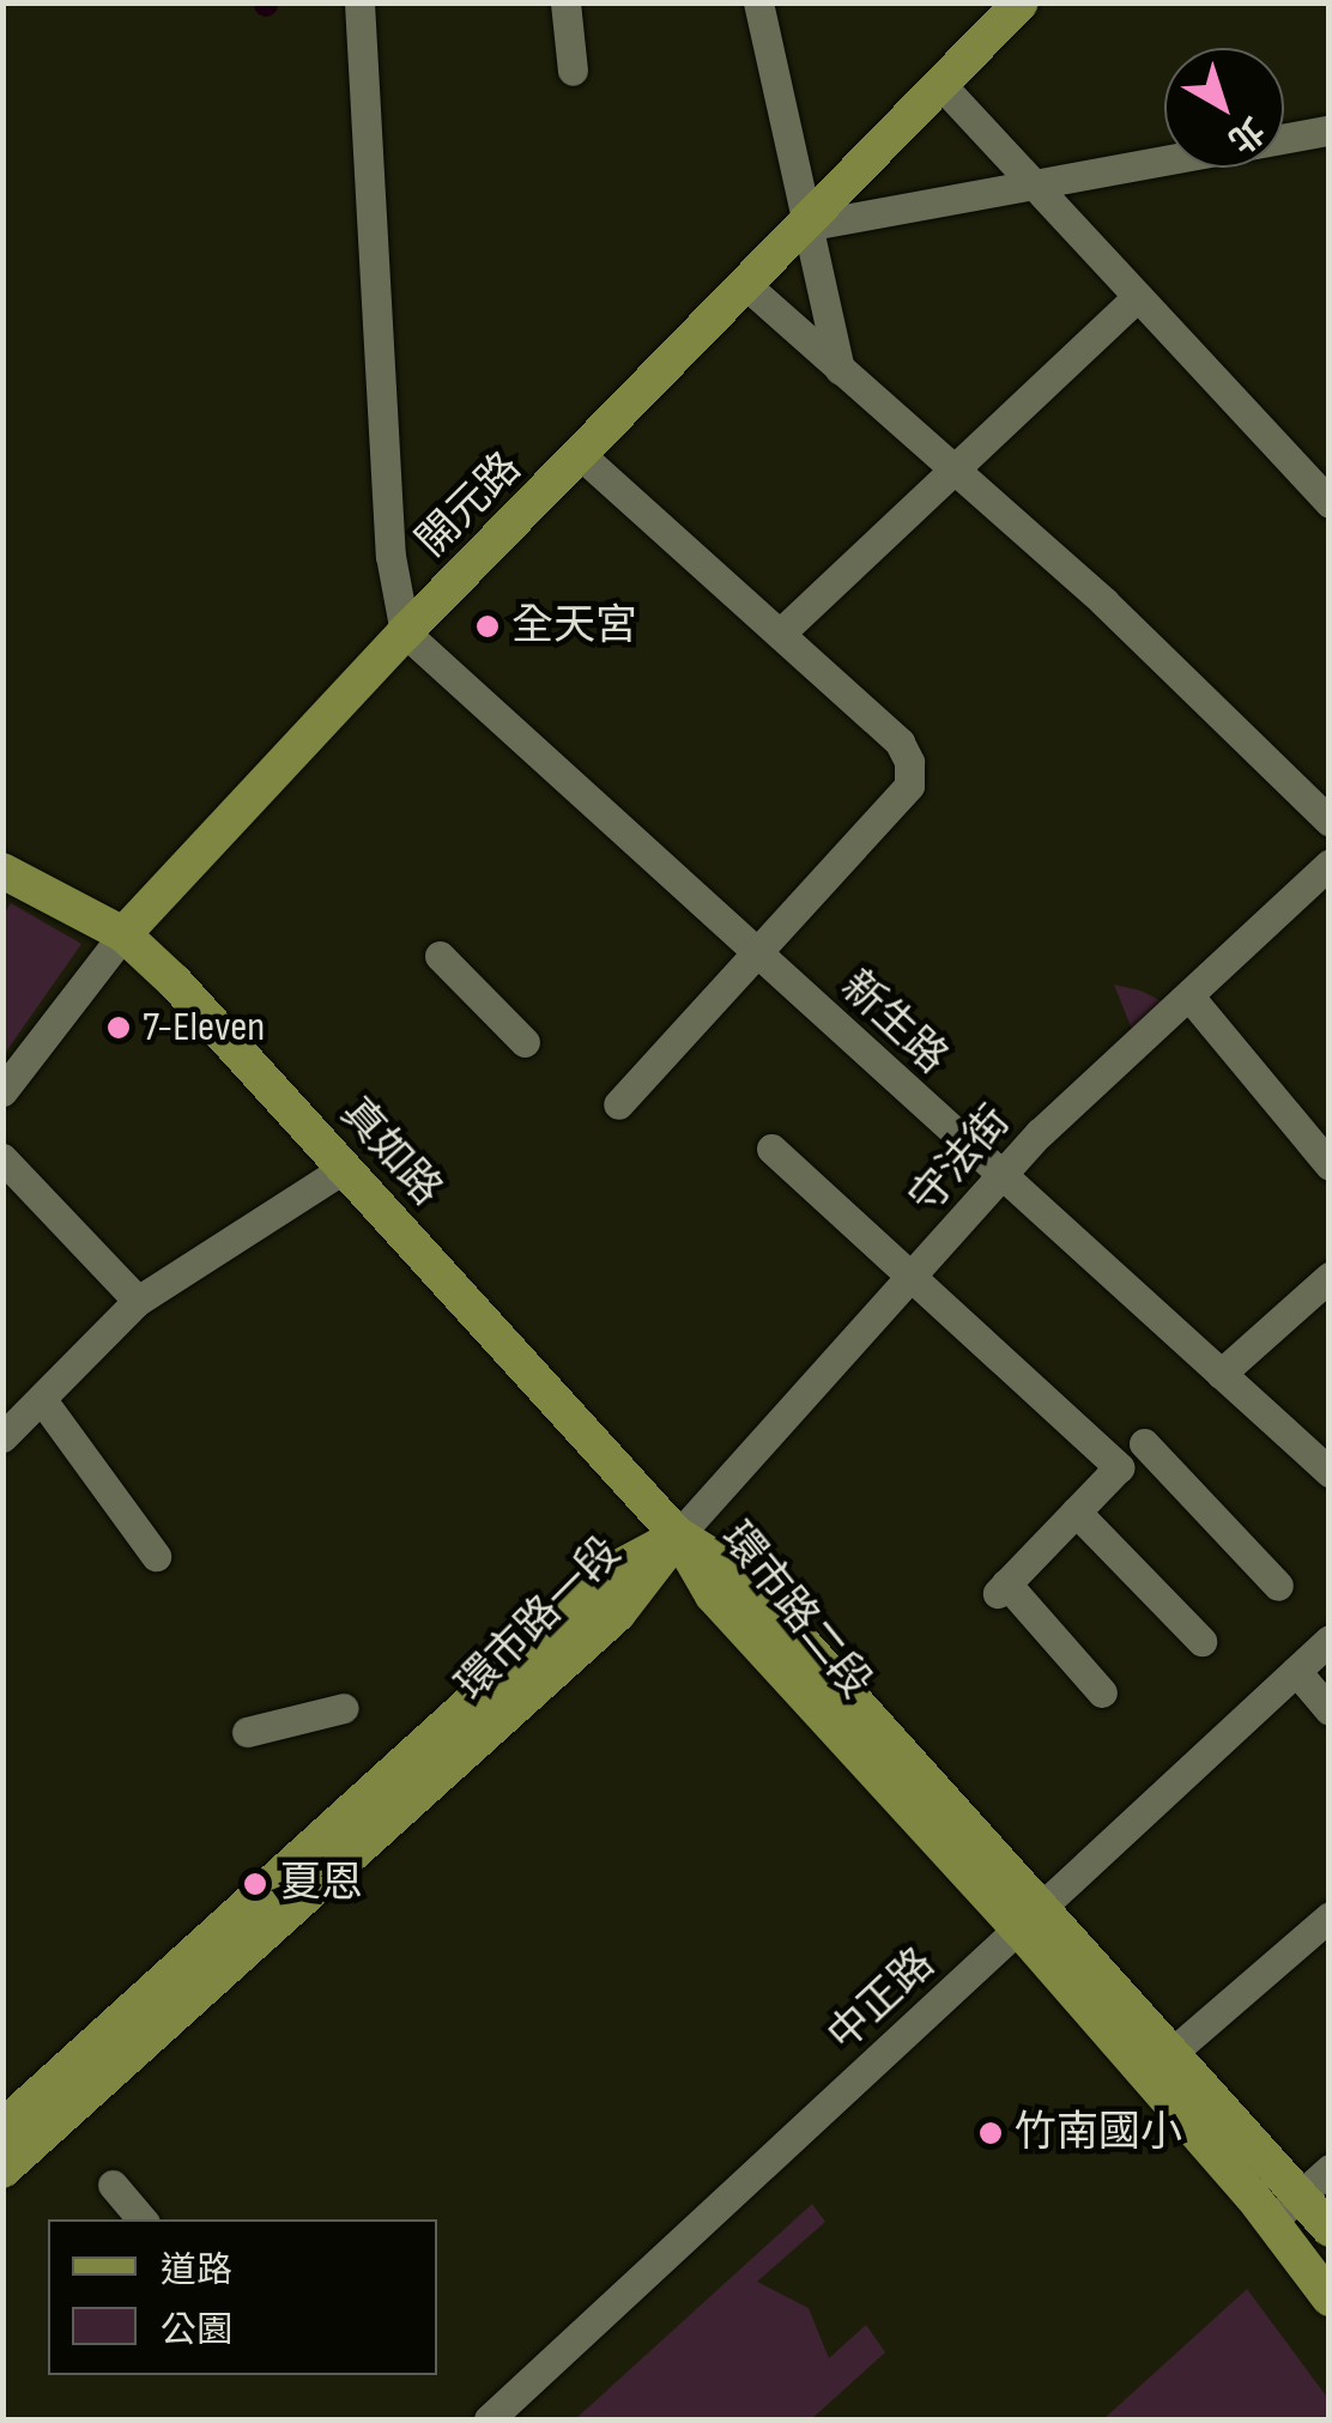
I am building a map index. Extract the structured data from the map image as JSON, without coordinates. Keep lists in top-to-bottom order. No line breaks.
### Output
{"streets":{"main road":["開元路","真如路","環市路二段","環市路一段"],"street":["新生路","守法街","中正路"]},"crossings":[["開元路","新生路"],["開元路","真如路"],["新生路","守法街"],["真如路","守法街"],["真如路","環市路二段"],["真如路","環市路一段"],["守法街","環市路二段"],["守法街","環市路一段"],["環市路二段","環市路一段"],["環市路二段","中正路"]],"places":["全天宮","7-Eleven","夏恩","竹南國小"],"legend":["道路","公園"],"north":"bottom right"}
